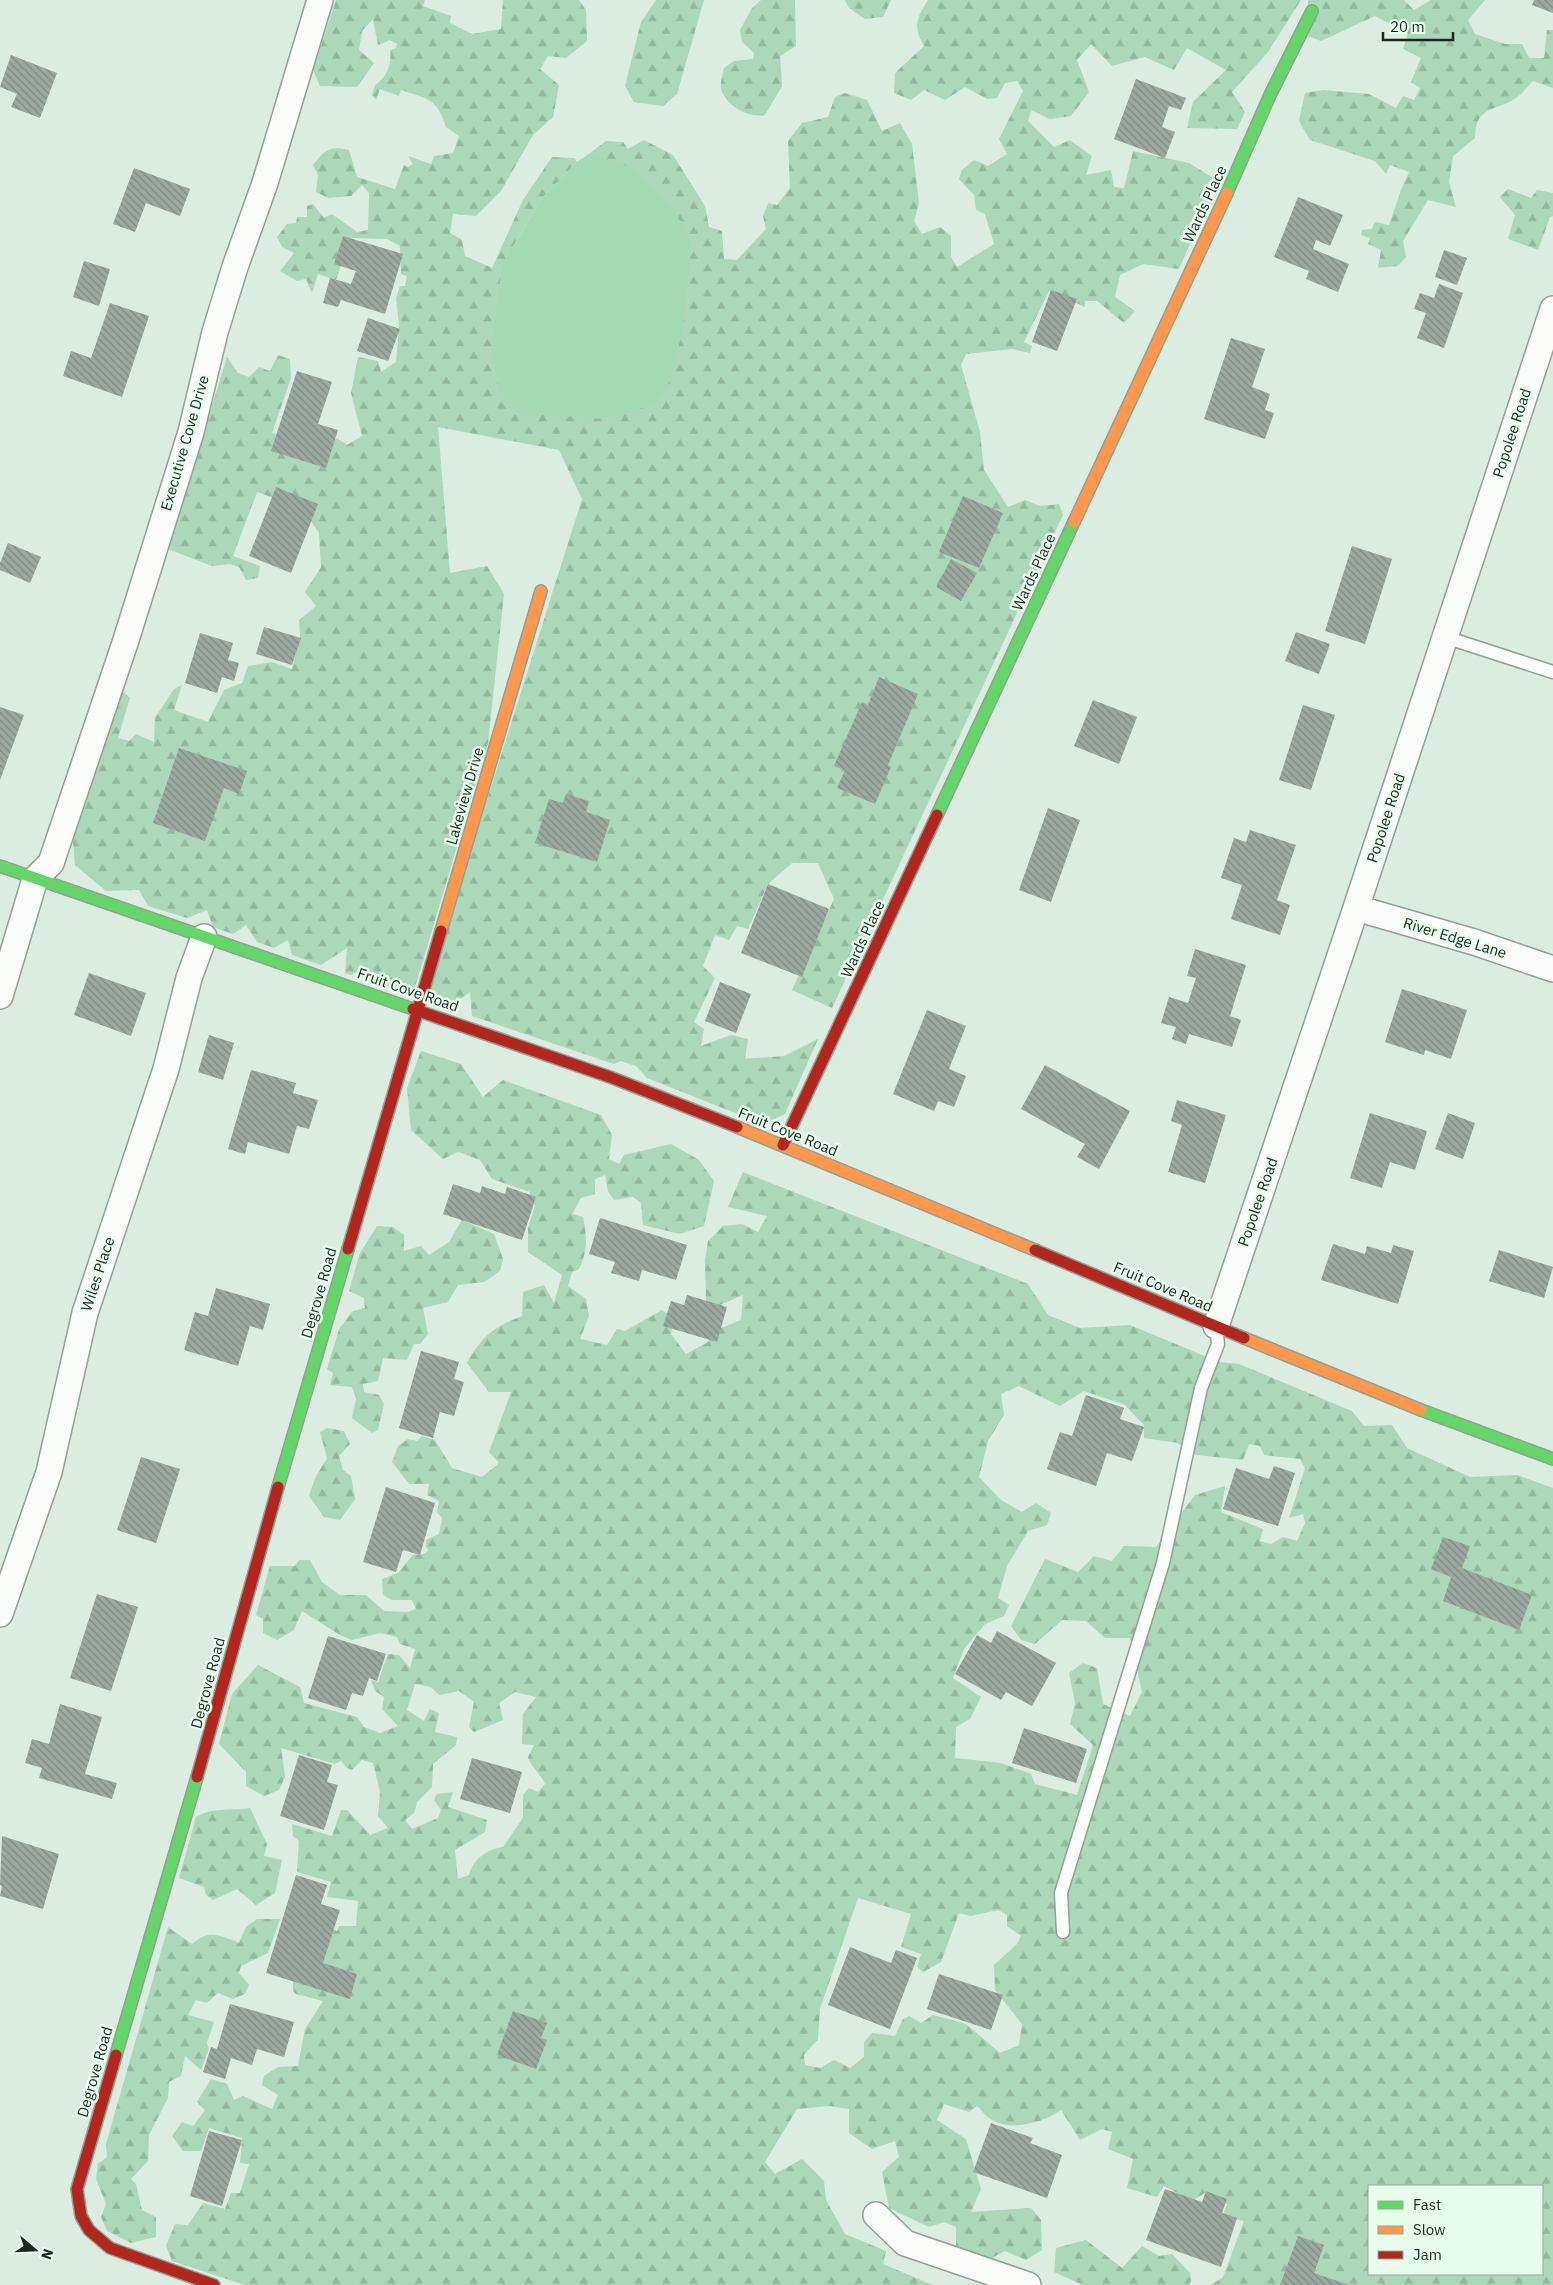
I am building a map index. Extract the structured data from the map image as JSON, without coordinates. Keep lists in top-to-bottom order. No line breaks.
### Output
{"streets":{"street":["Wards Place","Popolee Road","Executive Cove Drive","Lakeview Drive","River Edge Lane","Fruit Cove Road","Wiles Place","Degrove Road"]},"crossings":[["Wards Place","Fruit Cove Road"],["Popolee Road","River Edge Lane"],["Popolee Road","Fruit Cove Road"],["Executive Cove Drive","Fruit Cove Road"],["Lakeview Drive","Fruit Cove Road"],["Lakeview Drive","Degrove Road"],["Fruit Cove Road","Wiles Place"],["Fruit Cove Road","Degrove Road"]],"legend":["Fast","Slow","Jam"],"scale_bar":"20 m","north":"right"}
